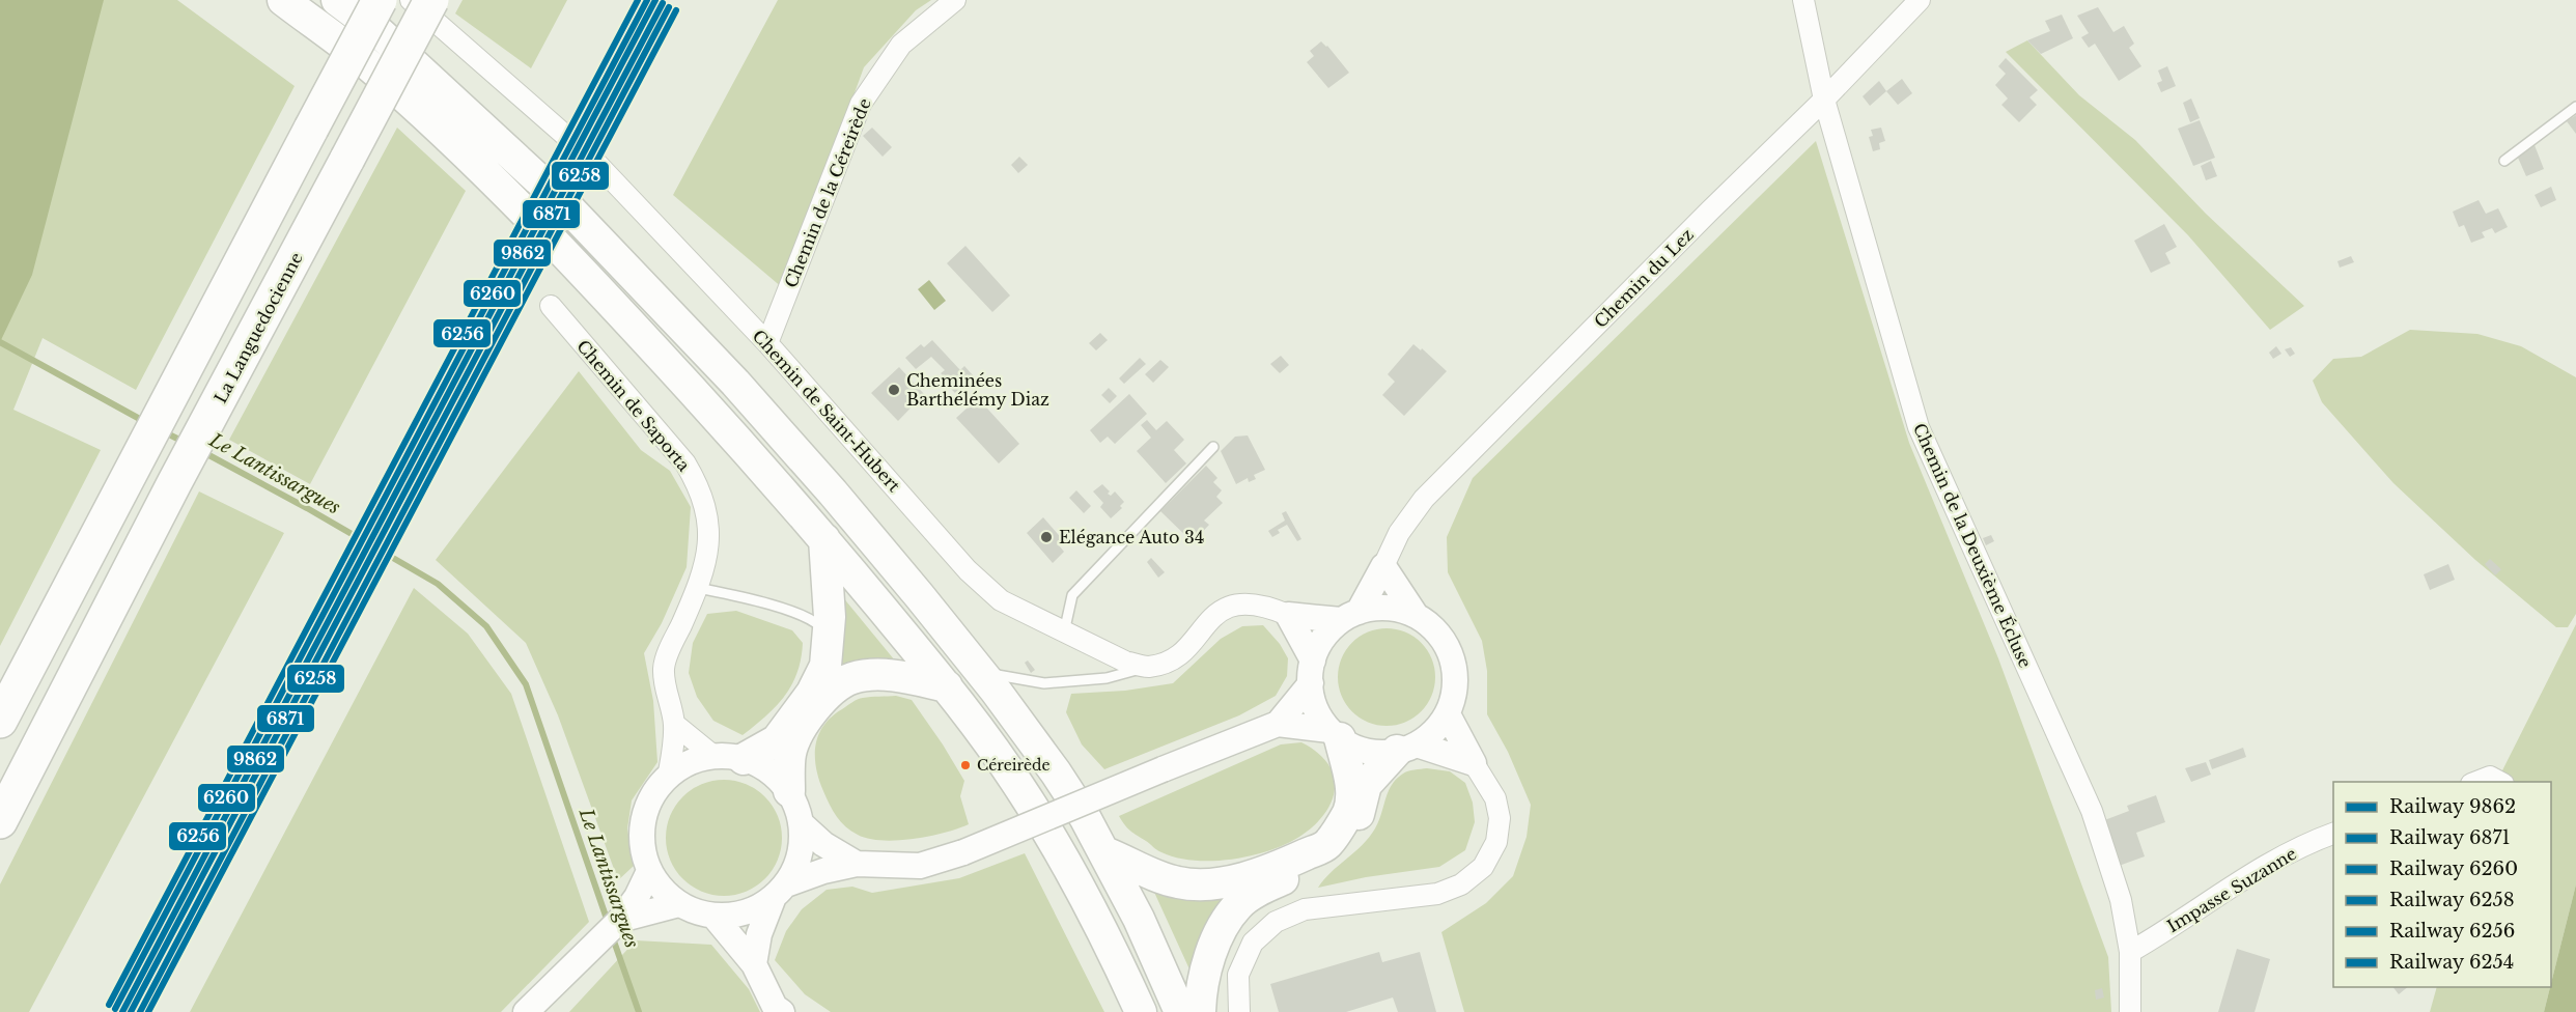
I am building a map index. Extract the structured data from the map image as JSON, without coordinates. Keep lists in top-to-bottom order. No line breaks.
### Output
{"streets":{"highway":["La Languedocienne"],"street":["Chemin de la Céreirède","Chemin du Lez","Chemin de Saporta","Chemin de Saint-Hubert","Chemin de la Deuxième Écluse","Impasse Suzanne"]},"crossings":[["Chemin de la Céreirède","Chemin de Saint-Hubert"],["Chemin du Lez","Chemin de la Deuxième Écluse"],["Chemin de la Deuxième Écluse","Impasse Suzanne"]],"water":["Le Lantissargues"],"places":["Cheminées Barthélémy Diaz","Elégance Auto 34","Céreirède"],"lines":["rail line 9862","rail line 6260","rail line 6256","rail line 6871","rail line 6258","rail line 6254"],"legend":["Railway 9862","Railway 6871","Railway 6260","Railway 6258","Railway 6256","Railway 6254"]}
